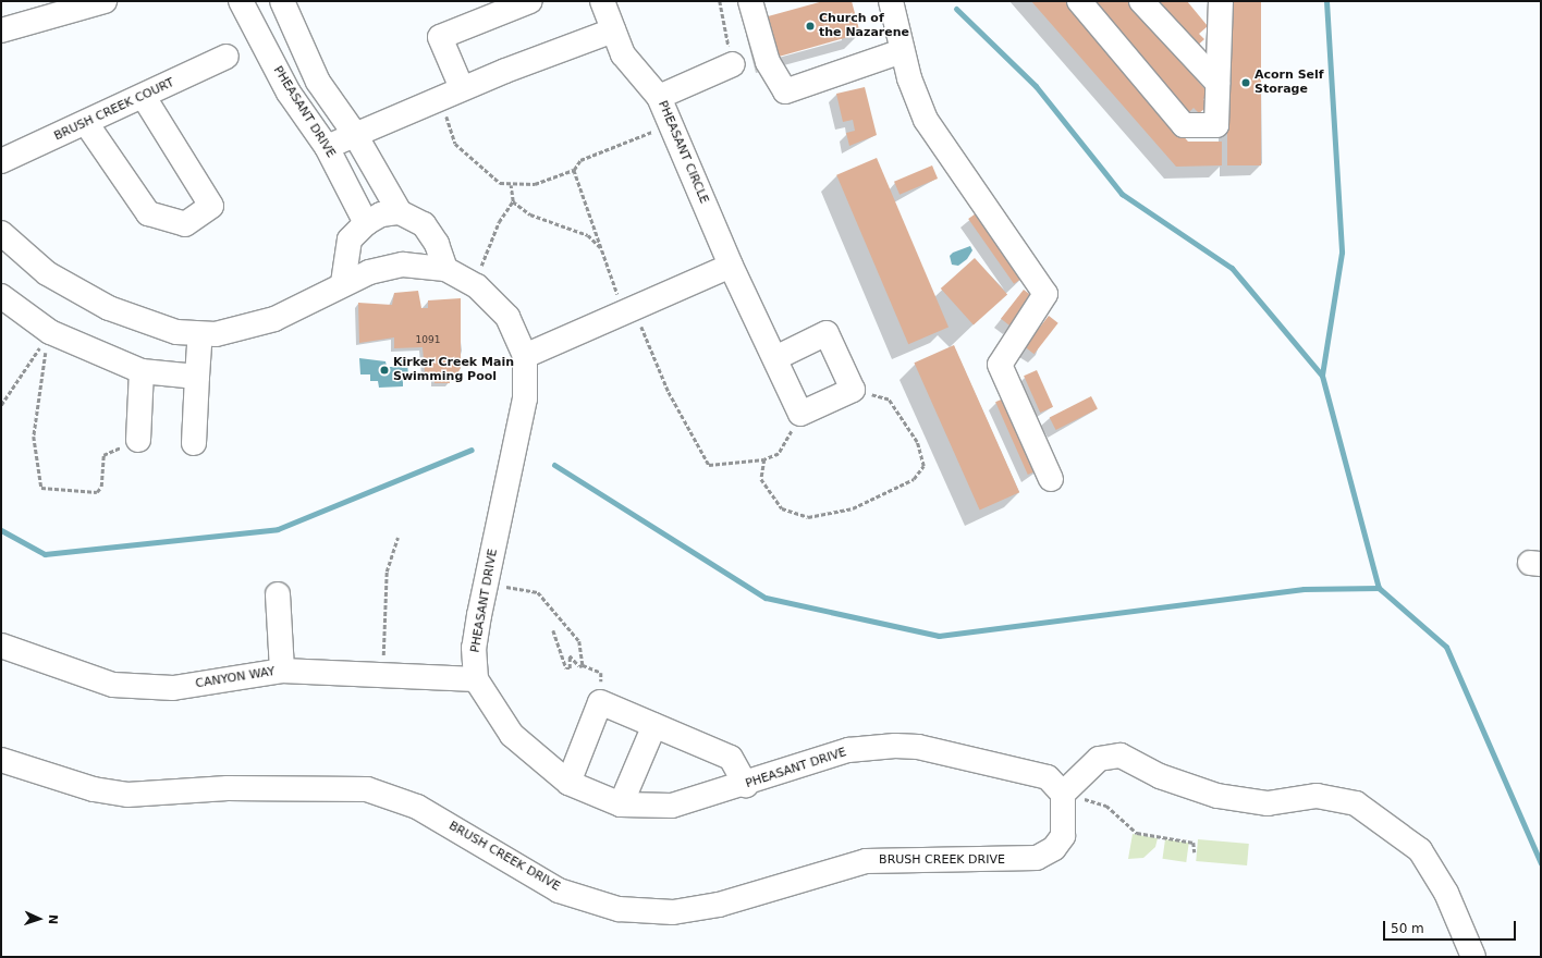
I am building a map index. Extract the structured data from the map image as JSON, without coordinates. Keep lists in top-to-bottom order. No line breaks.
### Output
{"streets":{"main road":["BRUSH CREEK COURT","PHEASANT DRIVE","PHEASANT CIRCLE","CANYON WAY","BRUSH CREEK DRIVE"]},"crossings":[["PHEASANT DRIVE","CANYON WAY"],["PHEASANT DRIVE","BRUSH CREEK DRIVE"]],"places":["Church of the Nazarene","Acorn Self Storage","Kirker Creek Main Swimming Pool"],"house_numbers":["1091"],"scale_bar":"50 m","north":"right"}
